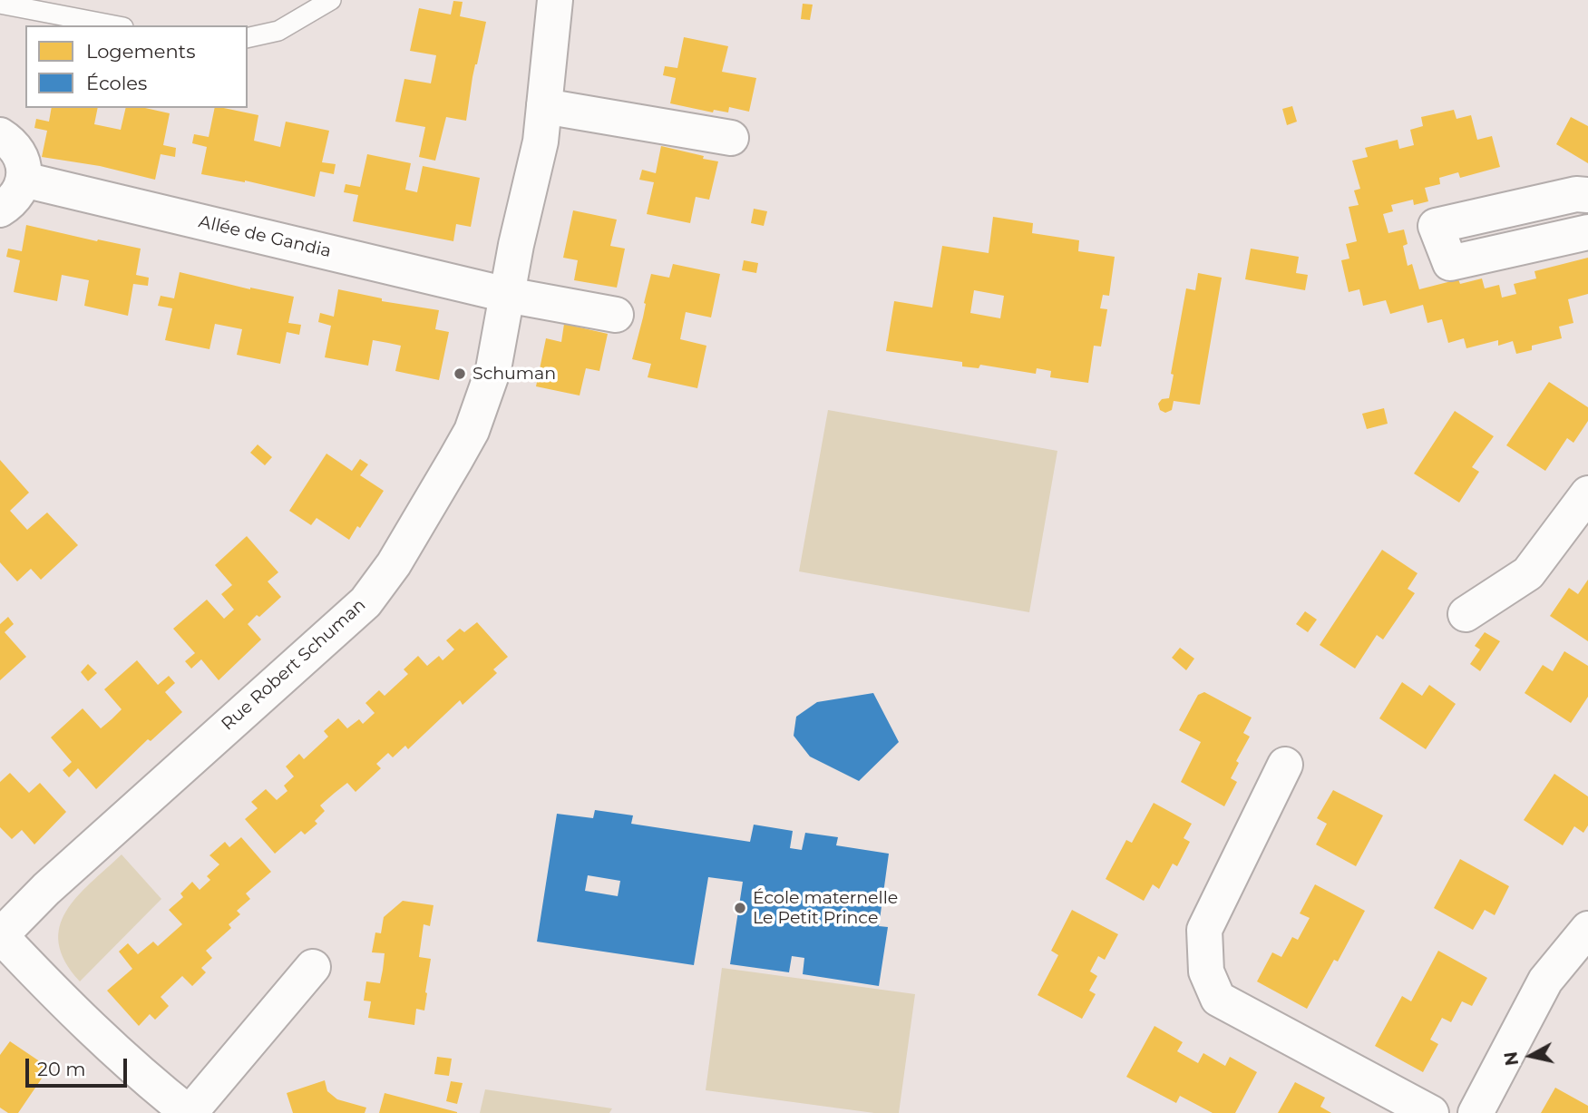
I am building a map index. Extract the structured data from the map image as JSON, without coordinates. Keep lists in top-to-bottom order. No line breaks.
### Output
{"streets":{"street":["Allée de Gandia","Rue Robert Schuman"]},"crossings":[["Allée de Gandia","Rue Robert Schuman"]],"places":["Schuman","École maternelle Le Petit Prince"],"legend":["Logements","Écoles"],"scale_bar":"20 m","north":"left"}
